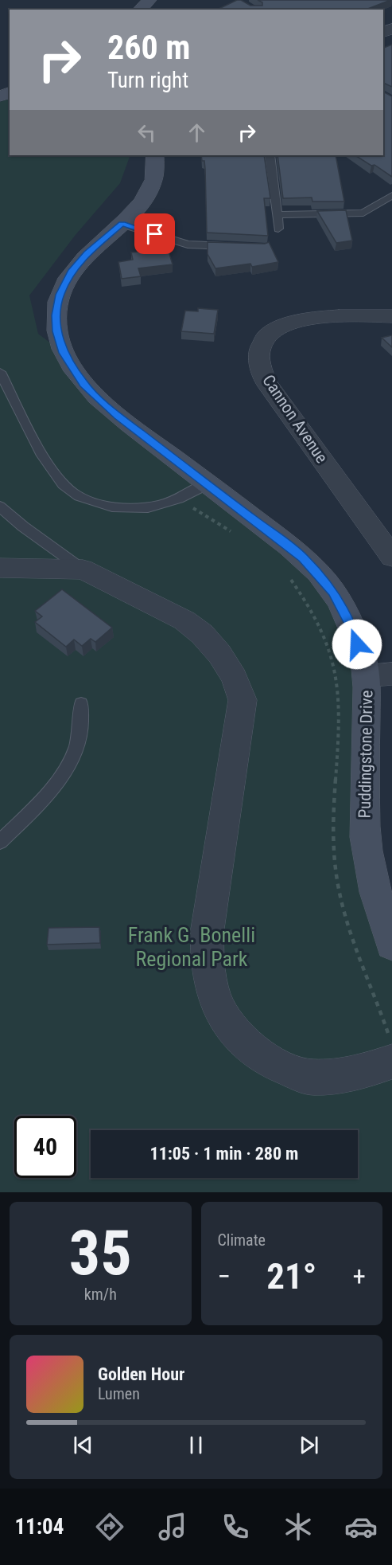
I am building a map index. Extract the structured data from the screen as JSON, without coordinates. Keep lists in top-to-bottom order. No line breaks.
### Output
{"streets":{"street":["Cannon Avenue","Puddingstone Drive"]},"parks":["Frank G. Bonelli Regional Park"],"page":{"turn":["260 m","Turn right"],"limit":"40","trip":"11:05 · 1 min · 280 m","tile":[["35","km/h"],"Climate"],"heat":["−","21°","+"],"song":["Golden Hour","Lumen"],"tabs":"11:04"}}
